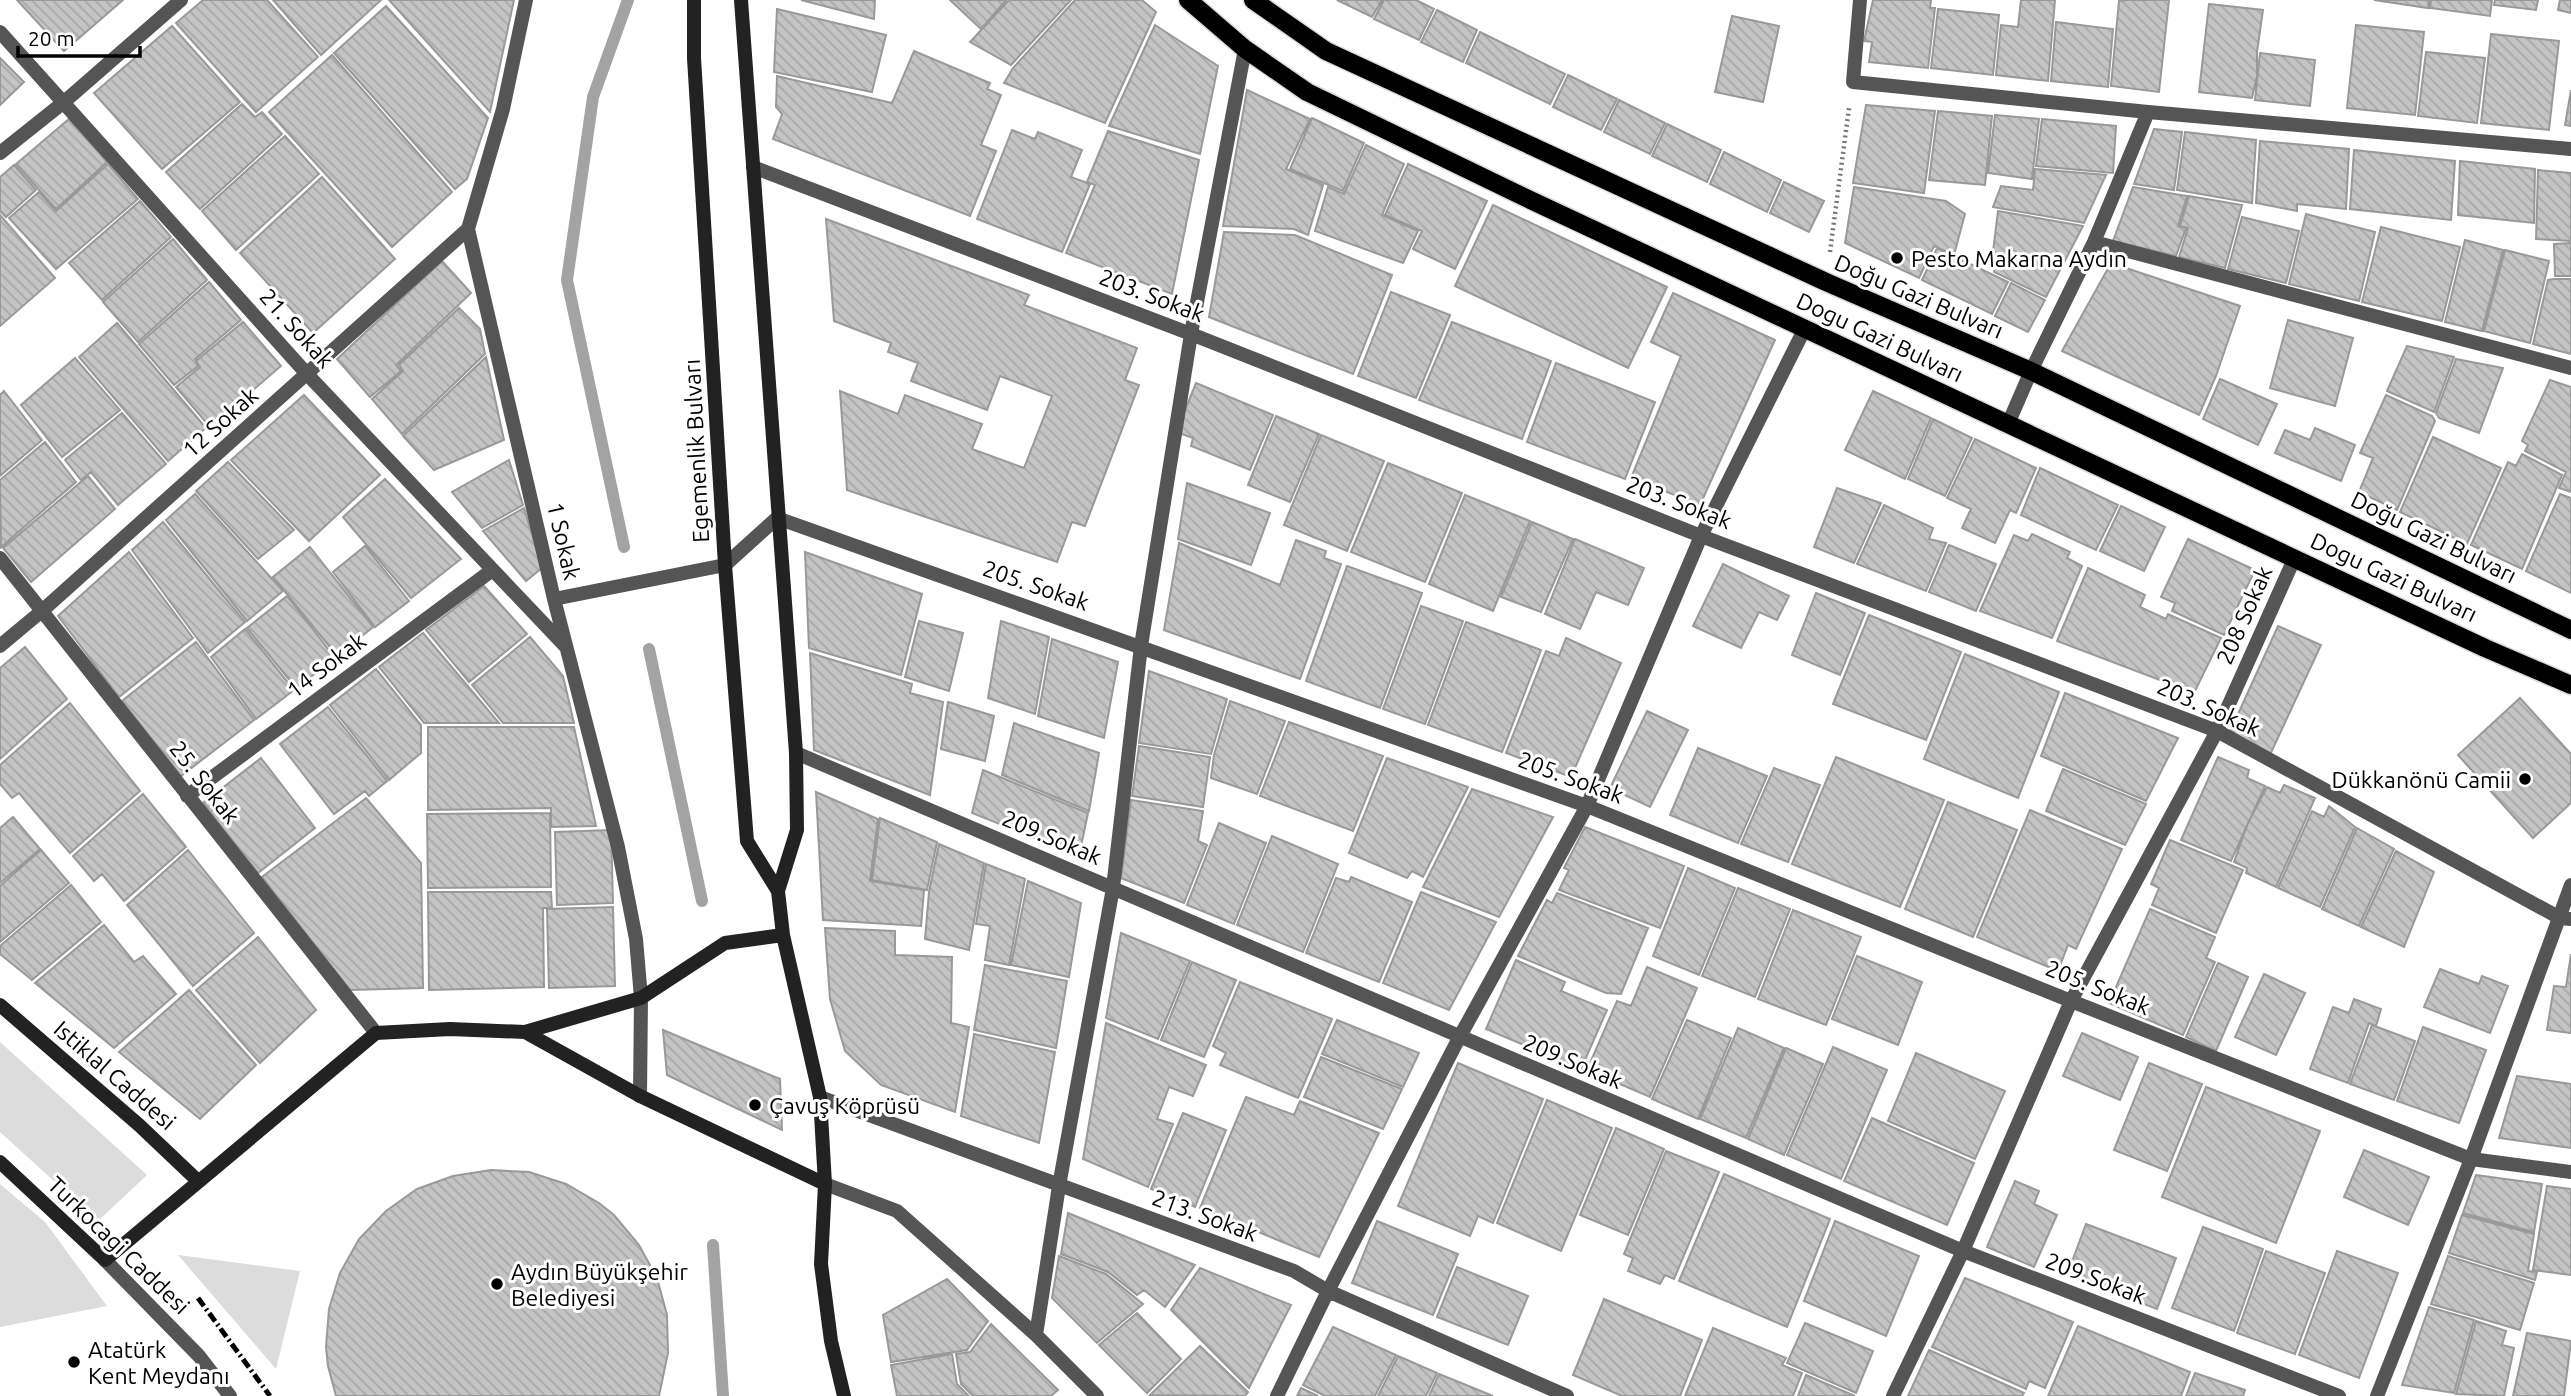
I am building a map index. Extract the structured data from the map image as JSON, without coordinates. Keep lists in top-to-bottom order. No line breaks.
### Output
{"streets":{"main road":["Doğu Gazi Bulvarı","Dogu Gazi Bulvarı","Egemenlik Bulvarı","Istiklal Caddesi","Turkocagi Caddesi"],"street":["203. Sokak","21. Sokak","12 Sokak","1 Sokak","205. Sokak","208 Sokak","14 Sokak","25. Sokak","209.Sokak","213. Sokak"]},"crossings":[["203. Sokak","Egemenlik Bulvarı"],["203. Sokak","208 Sokak"],["21. Sokak","12 Sokak"],["21. Sokak","1 Sokak"],["21. Sokak","14 Sokak"],["Dogu Gazi Bulvarı","208 Sokak"],["12 Sokak","1 Sokak"],["12 Sokak","25. Sokak"],["Egemenlik Bulvarı","205. Sokak"],["Egemenlik Bulvarı","209.Sokak"],["Egemenlik Bulvarı","213. Sokak"],["205. Sokak","208 Sokak"],["208 Sokak","209.Sokak"],["14 Sokak","25. Sokak"]],"places":["Pesto Makarna Aydın","Dükkanönü Camii","Çavuş Köprüsü","Aydın Büyükşehir Belediyesi","Atatürk Kent Meydanı"],"scale_bar":"20 m"}
